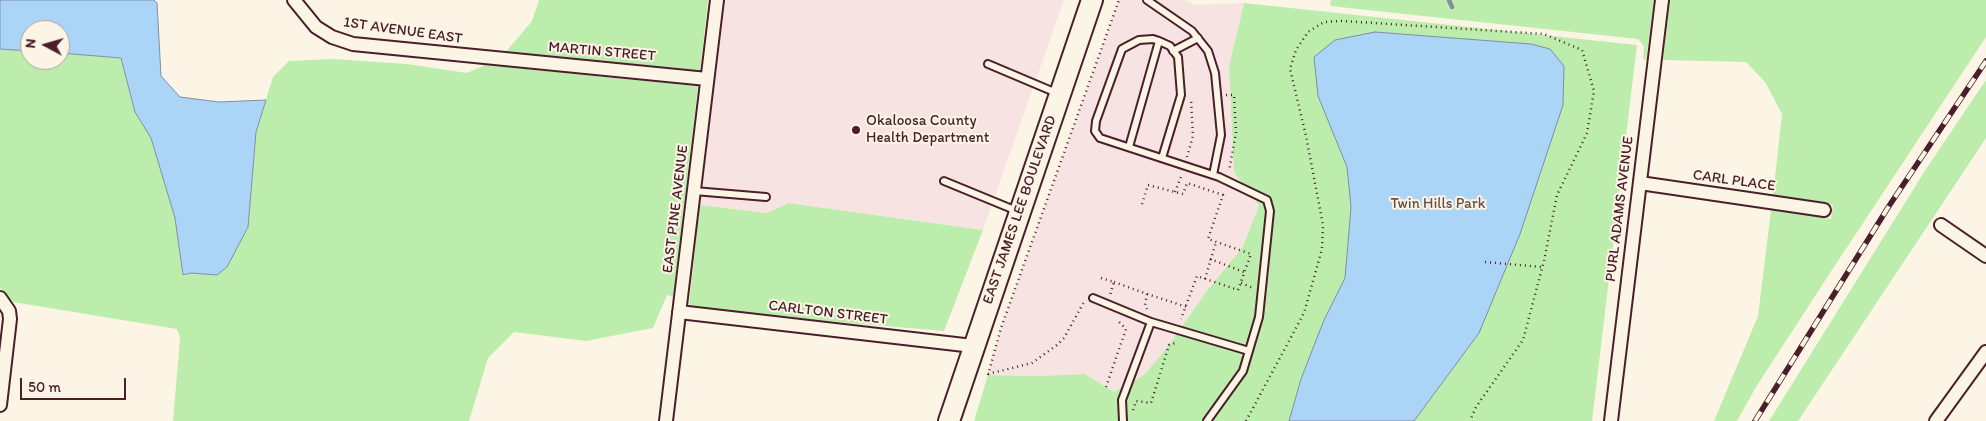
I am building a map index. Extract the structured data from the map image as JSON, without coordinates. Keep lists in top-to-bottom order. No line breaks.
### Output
{"streets":{"main road":["EAST JAMES LEE BOULEVARD"],"street":["1ST AVENUE EAST","MARTIN STREET","CARL PLACE","EAST PINE AVENUE","PURL ADAMS AVENUE","CARLTON STREET"]},"crossings":[["1ST AVENUE EAST","MARTIN STREET"],["MARTIN STREET","EAST PINE AVENUE"],["CARL PLACE","PURL ADAMS AVENUE"],["EAST PINE AVENUE","CARLTON STREET"],["EAST JAMES LEE BOULEVARD","CARLTON STREET"]],"parks":["Twin Hills Park"],"places":["Okaloosa County Health Department"],"scale_bar":"50 m","north":"left"}
